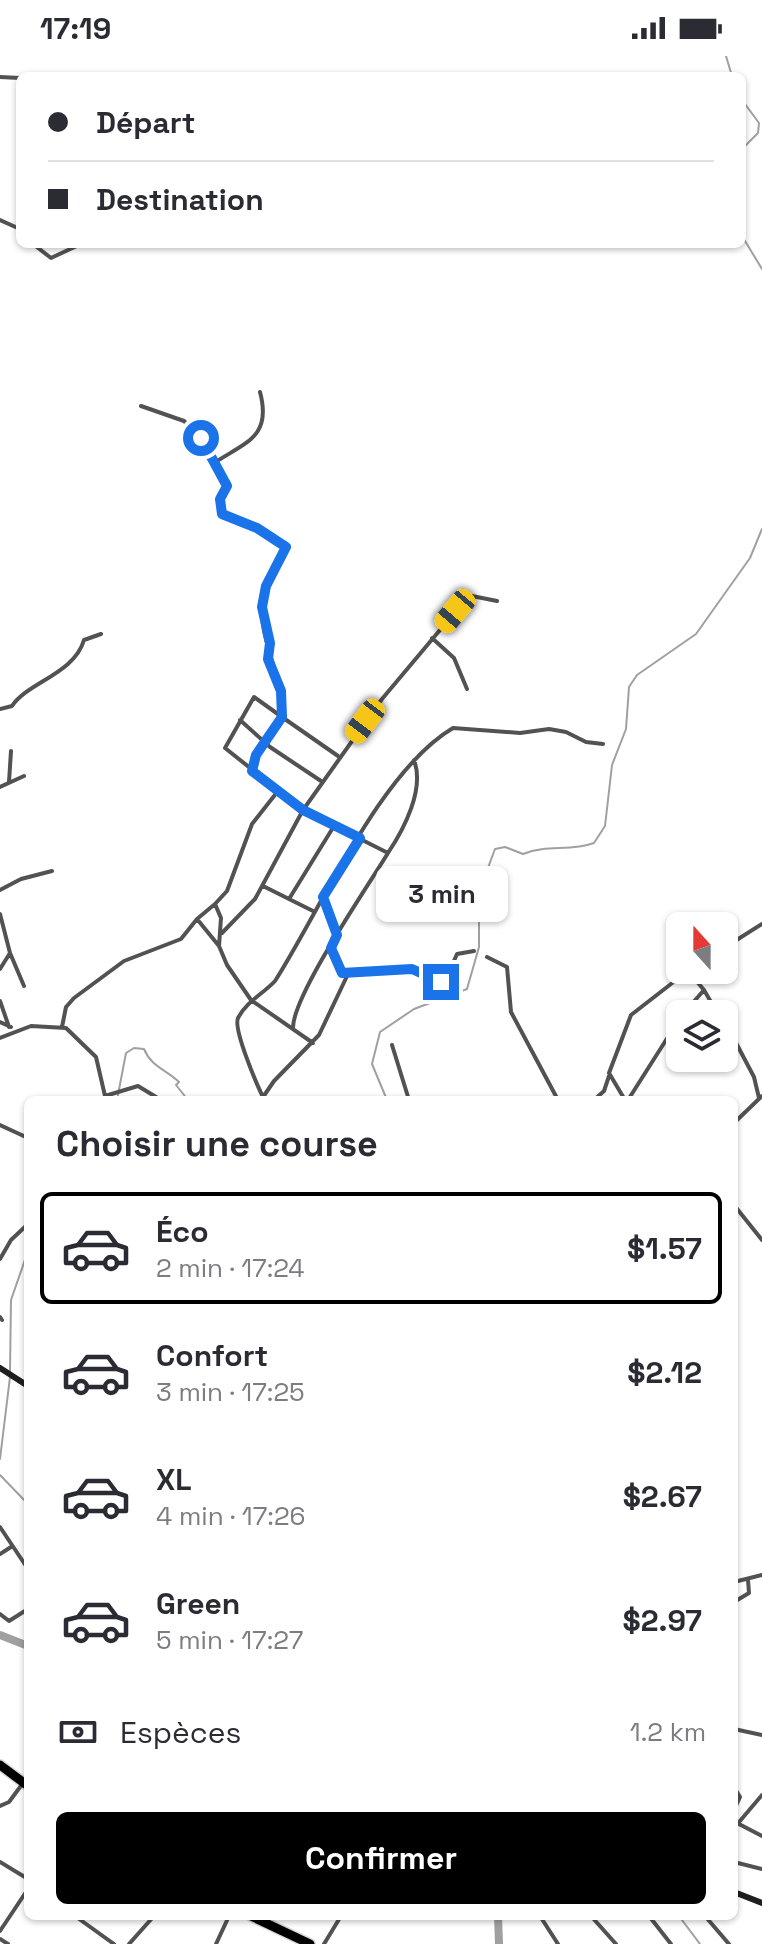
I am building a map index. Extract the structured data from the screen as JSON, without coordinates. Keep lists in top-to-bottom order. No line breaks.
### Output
{"north":"top","page":{"status":"17:19","banner":["Départ","Destination"],"bubble":"3 min","heading":"Choisir une course","list":[{"name":"Éco","note":"2 min · 17:24","value":"$1.57"},{"name":"Confort","note":"3 min · 17:25","value":"$2.12"},{"name":"XL","note":"4 min · 17:26","value":"$2.67"},{"name":"Green","note":"5 min · 17:27","value":"$2.97"}],"pay":["Espèces","1.2 km"],"buttons":"Confirmer"}}
